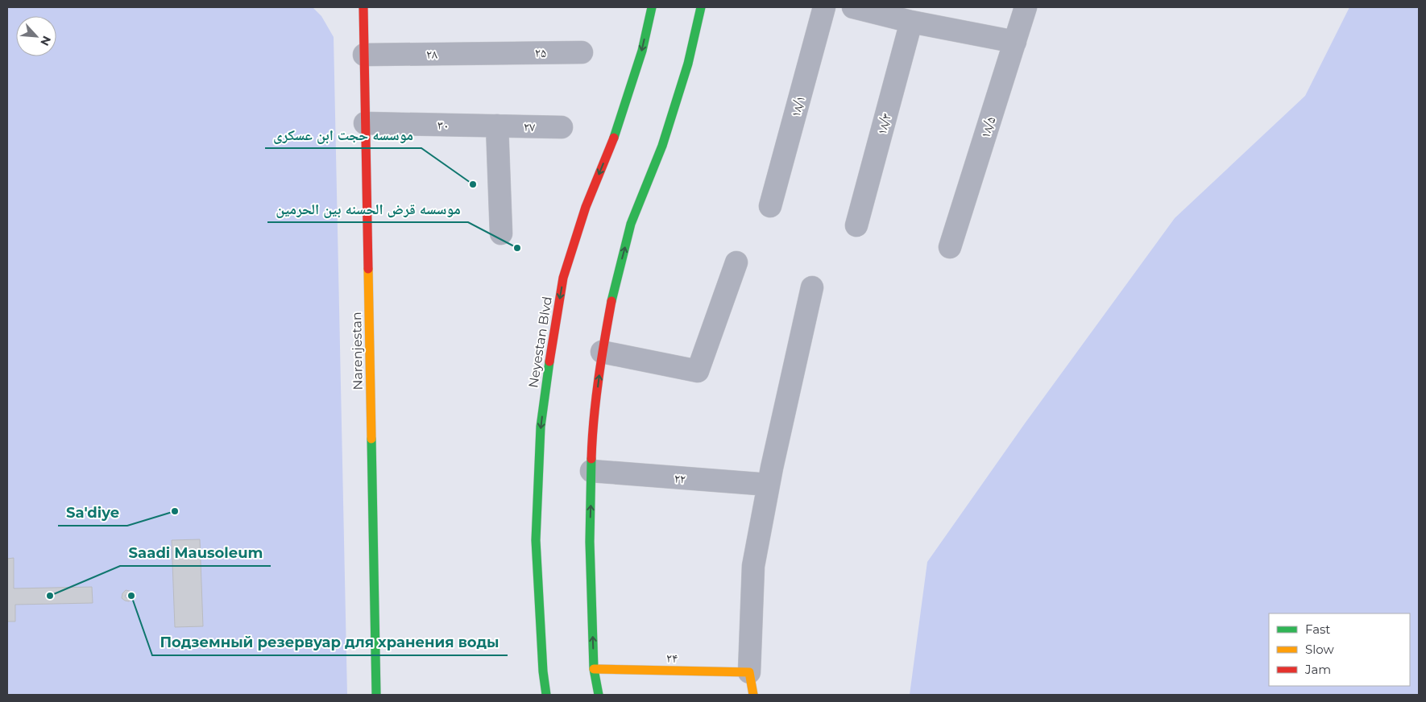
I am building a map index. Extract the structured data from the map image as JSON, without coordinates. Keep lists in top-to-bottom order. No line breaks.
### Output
{"streets":{"main road":["Neyestan Blvd","Narenjestan","۲۴"],"street":["۲۵","۲۸","۱۸/۱","۱۸/۳","۳۰","۲۷","۱۸/۵","۲۲"]},"crossings":[["۲۵","۲۸"],["۲۸","Narenjestan"],["۳۰","۲۷"],["۳۰","Narenjestan"]],"places":["موسسه حجت ابن عسکری","موسسه قرض الحسنه بین الحرمین","Sa'diye","Saadi Mausoleum","Подземный резервуар для хранения воды"],"legend":["Fast","Slow","Jam"],"north":"bottom right"}
